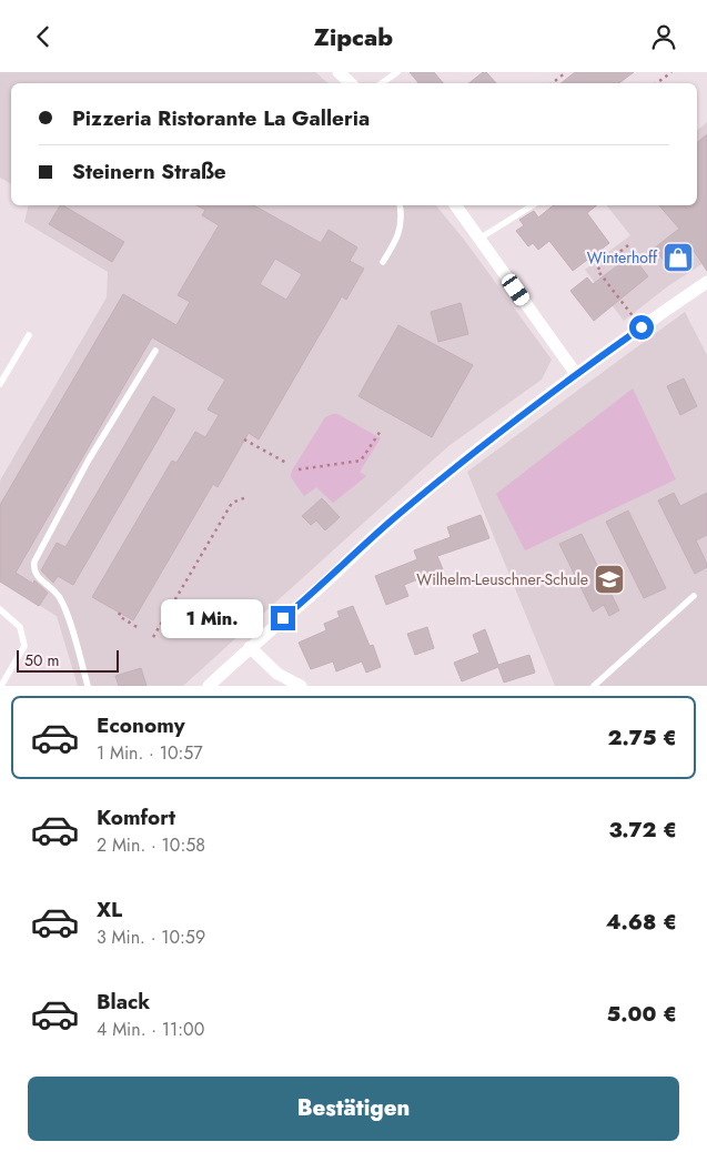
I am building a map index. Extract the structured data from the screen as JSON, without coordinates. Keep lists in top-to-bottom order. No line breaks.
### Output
{"places":{"shop":["Winterhoff"],"school or university":["Wilhelm-Leuschner-Schule"]},"scale_bar":"50 m","page":{"header":"Zipcab","banner":["Pizzeria Ristorante La Galleria","Steinern Straße"],"bubble":"1 Min.","scale":"50 m","list":[{"name":"Economy","note":"1 Min. · 10:57","value":"2.75 €"},{"name":"Komfort","note":"2 Min. · 10:58","value":"3.72 €"},{"name":"XL","note":"3 Min. · 10:59","value":"4.68 €"},{"name":"Black","note":"4 Min. · 11:00","value":"5.00 €"}],"buttons":"Bestätigen"}}
